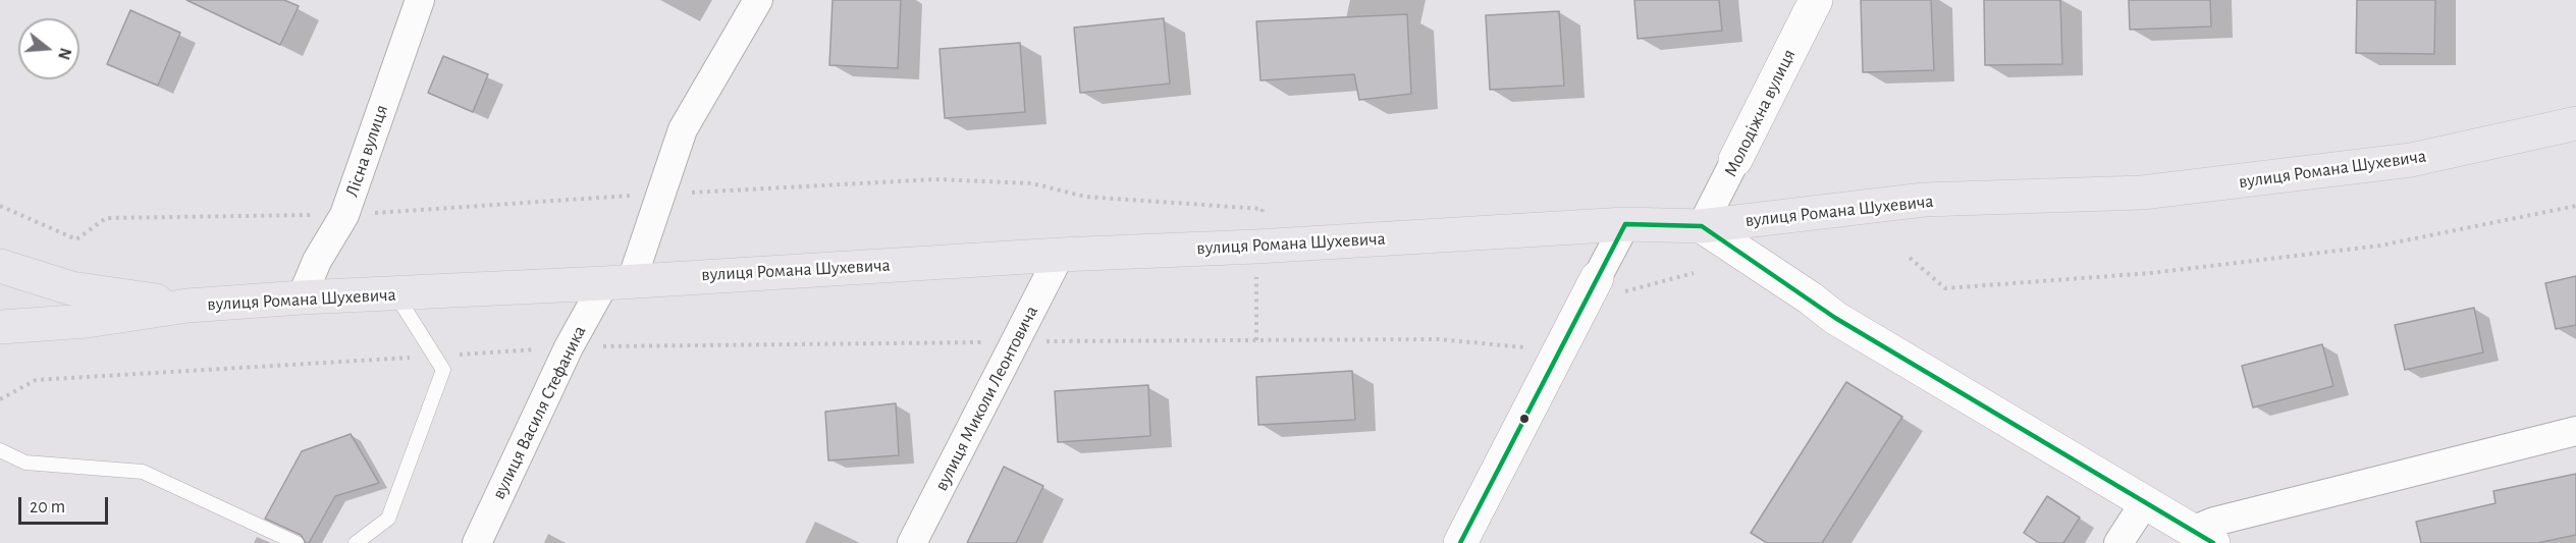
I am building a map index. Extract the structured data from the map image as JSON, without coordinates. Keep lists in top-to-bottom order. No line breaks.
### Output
{"streets":{"main road":["вулиця Романа Шухевича"],"street":["Молодіжна вулиця","Лісна вулиця","вулиця Миколи Леонтовича","вулиця Василя Стефаника"]},"crossings":[["Молодіжна вулиця","вулиця Романа Шухевича"],["Лісна вулиця","вулиця Романа Шухевича"],["вулиця Романа Шухевича","вулиця Миколи Леонтовича"],["вулиця Романа Шухевича","вулиця Василя Стефаника"]],"scale_bar":"20 m","north":"right"}
